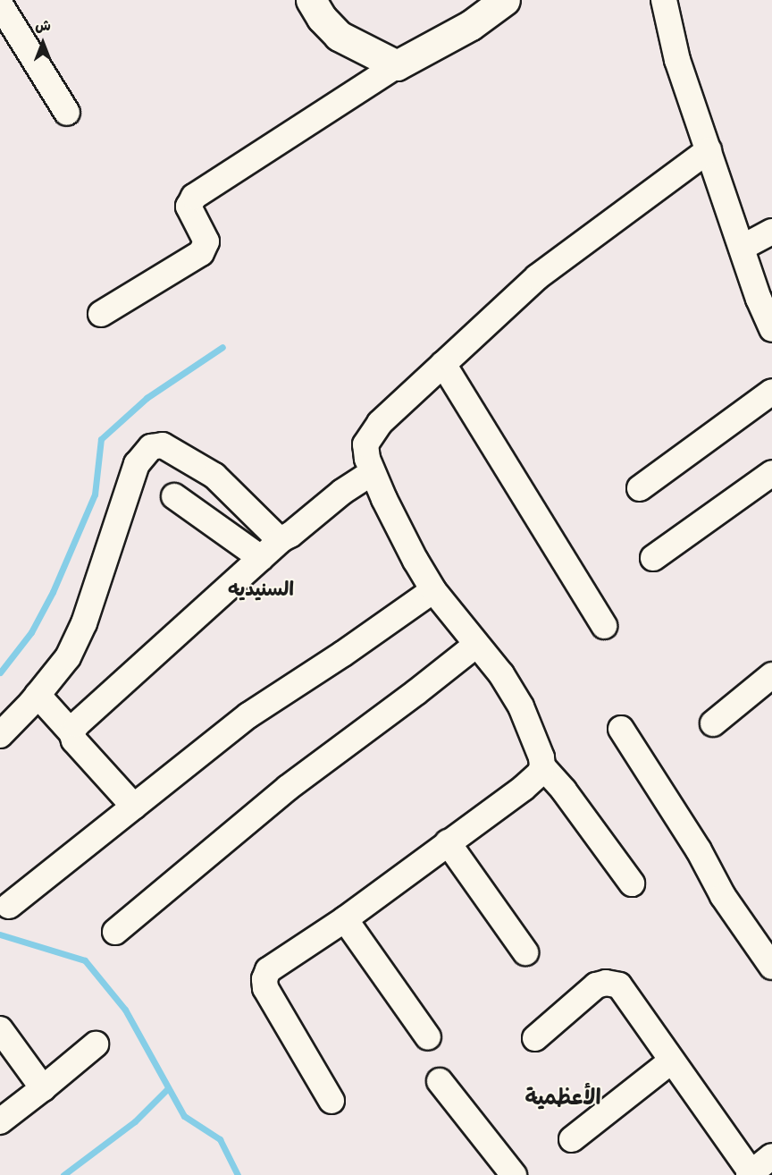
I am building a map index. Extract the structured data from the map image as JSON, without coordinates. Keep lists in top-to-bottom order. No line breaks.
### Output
{"districts":["السنيديه","الأعظمية"],"north":"top"}
